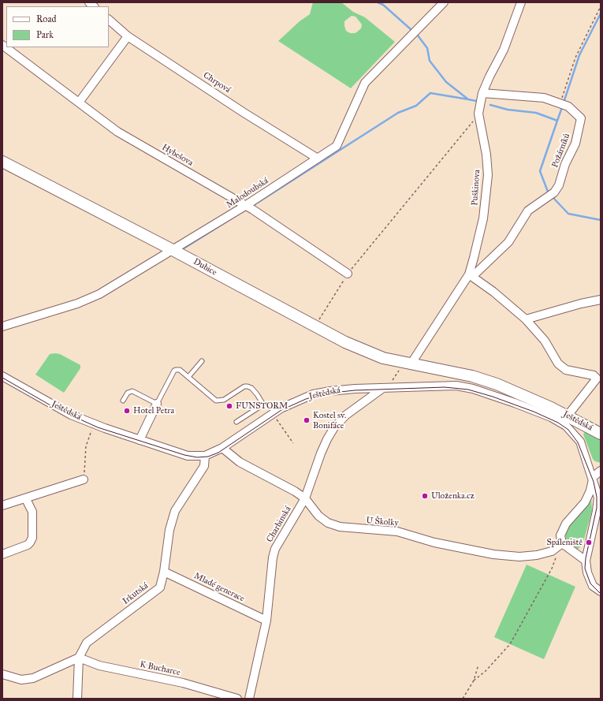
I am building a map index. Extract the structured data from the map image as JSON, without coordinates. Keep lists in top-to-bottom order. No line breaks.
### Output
{"streets":{"street":["Chrpová","Požárníků","Hybešova","Puškinova","Malodoubská","Dubice","Ještědská","U Školky","Charbinská","Mladé generace","Irkutská","K Bucharce"]},"crossings":[["Chrpová","Malodoubská"],["Požárníků","Puškinova"],["Hybešova","Malodoubská"],["Puškinova","Dubice"],["Puškinova","Ještědská"],["Malodoubská","Dubice"],["Dubice","Ještědská"],["Ještědská","U Školky"],["Ještědská","Charbinská"],["Ještědská","Irkutská"],["U Školky","Charbinská"],["Charbinská","Mladé generace"],["Mladé generace","Irkutská"],["Irkutská","K Bucharce"]],"places":["FUNSTORM","Hotel Petra","Kostel sv. Bonifáce","Uloženka.cz","Spáleniště"],"legend":["Road","Park"]}
